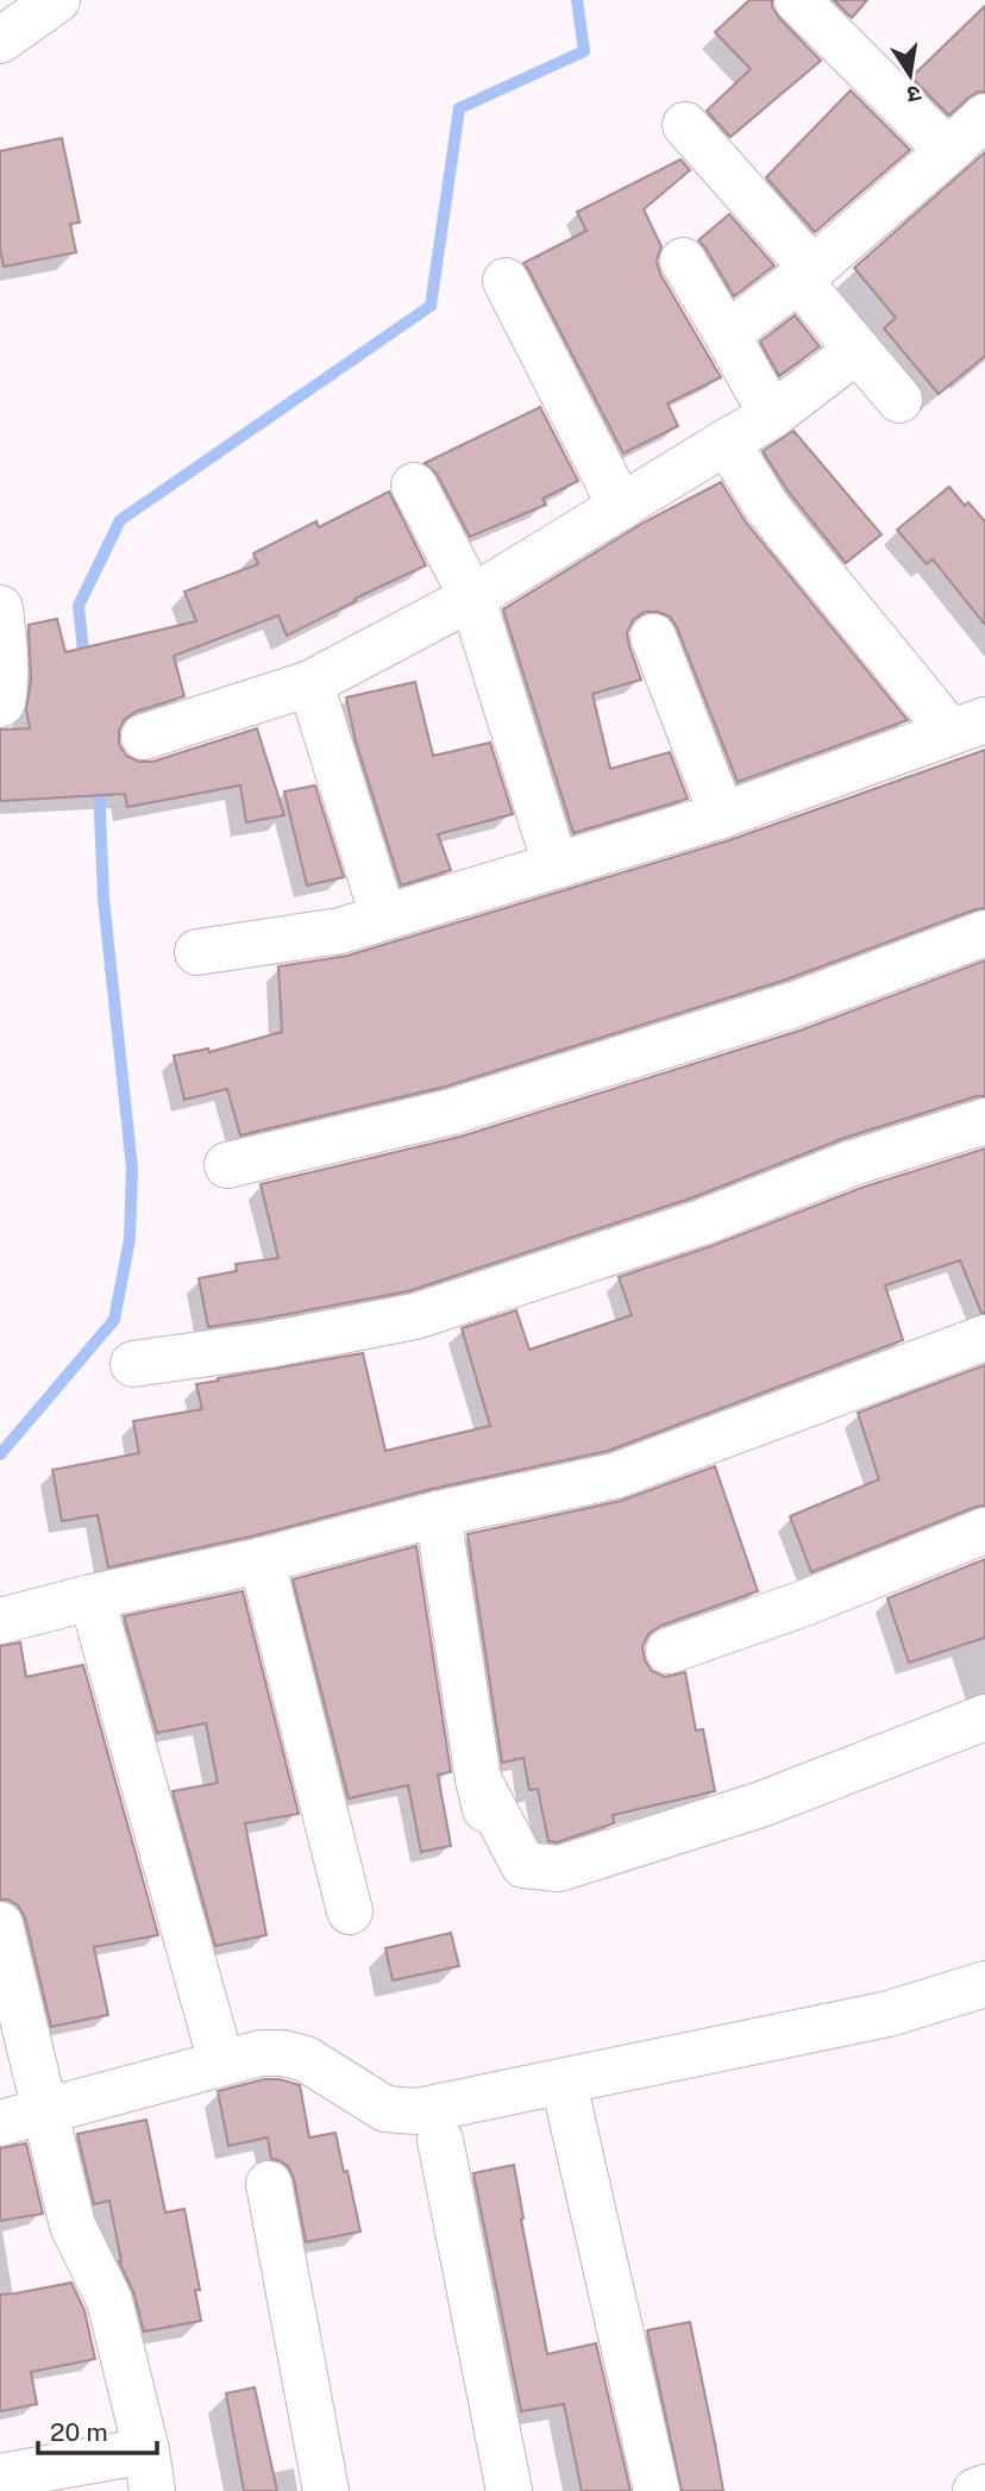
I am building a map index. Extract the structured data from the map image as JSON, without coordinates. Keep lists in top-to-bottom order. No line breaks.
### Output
{"scale_bar":"20 m","north":"bottom"}
